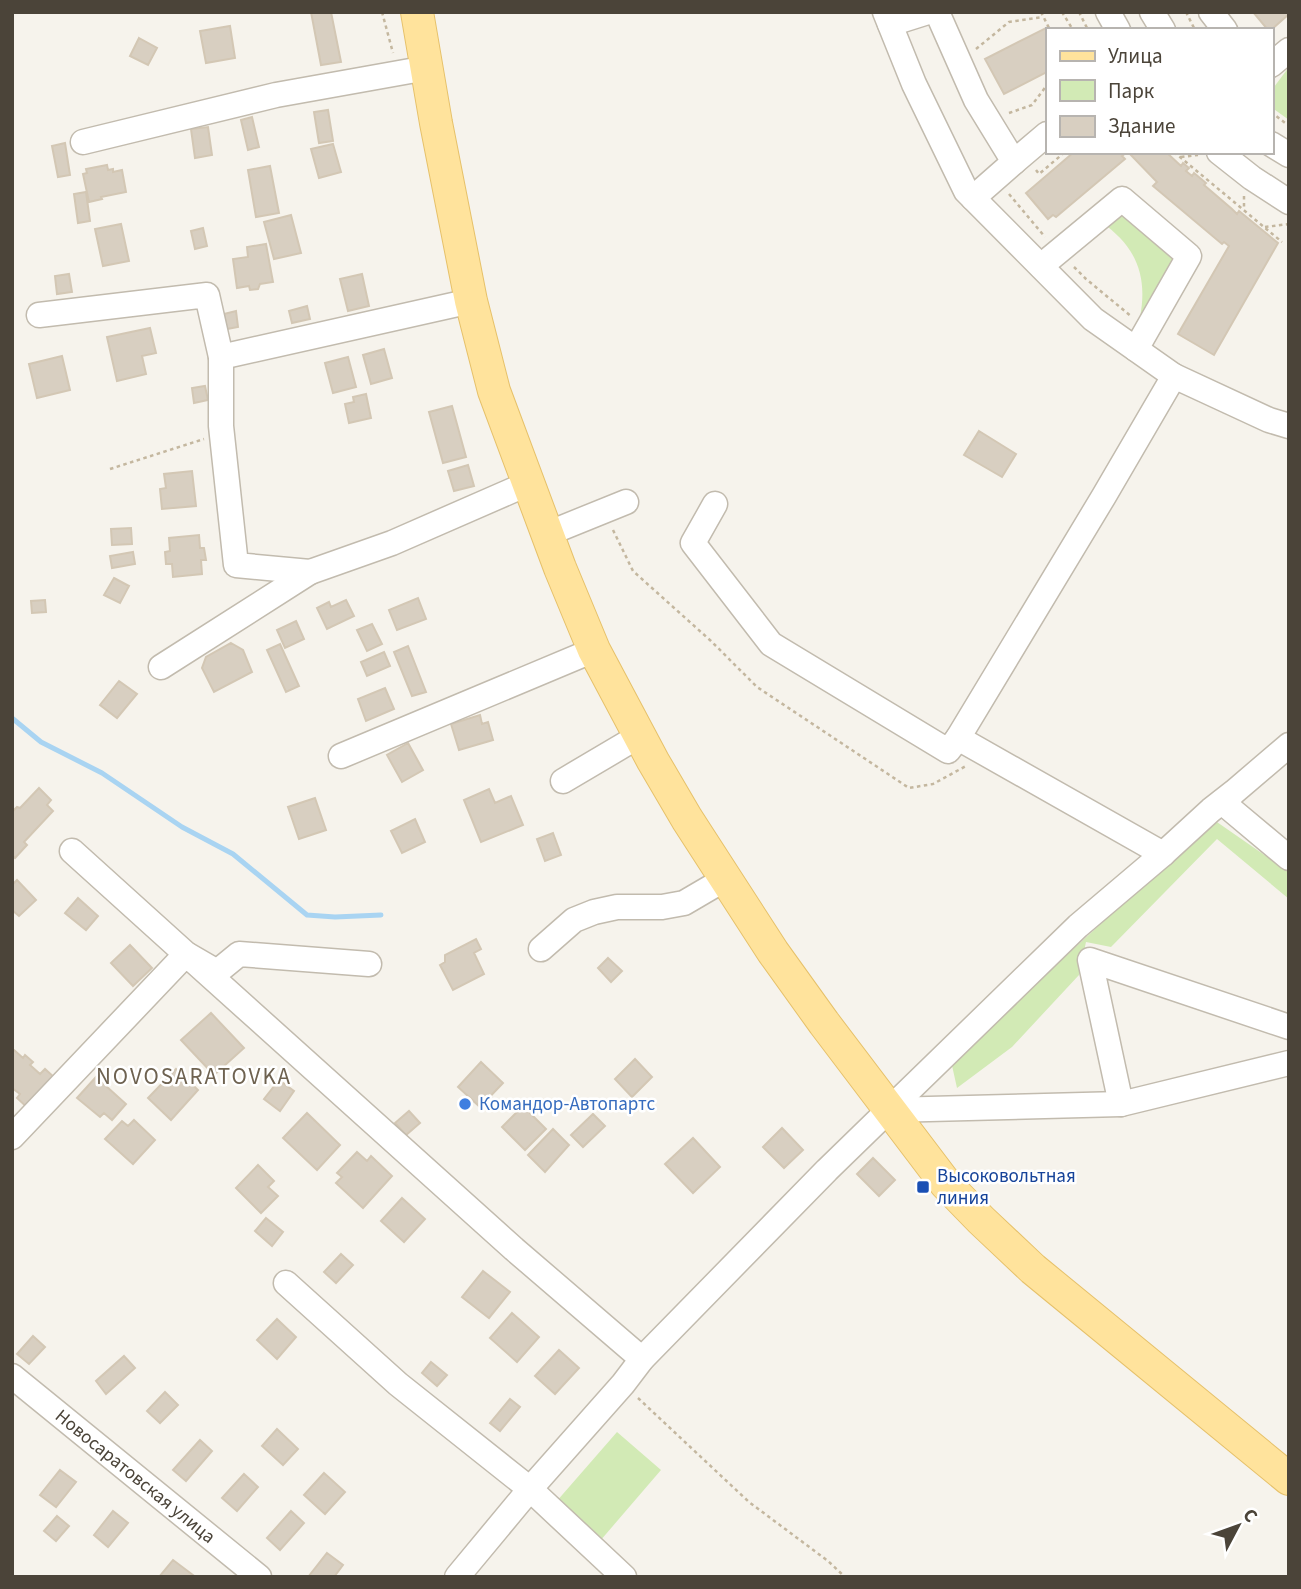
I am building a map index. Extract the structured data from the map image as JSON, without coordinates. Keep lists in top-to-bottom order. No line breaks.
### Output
{"streets":{"street":["Новосаратовская улица"]},"districts":["NOVOSARATOVKA"],"places":{"other":["Командор-Автопартс"],"transit":["Высоковольтная линия"]},"legend":["Улица","Парк","Здание"],"north":"top right"}
